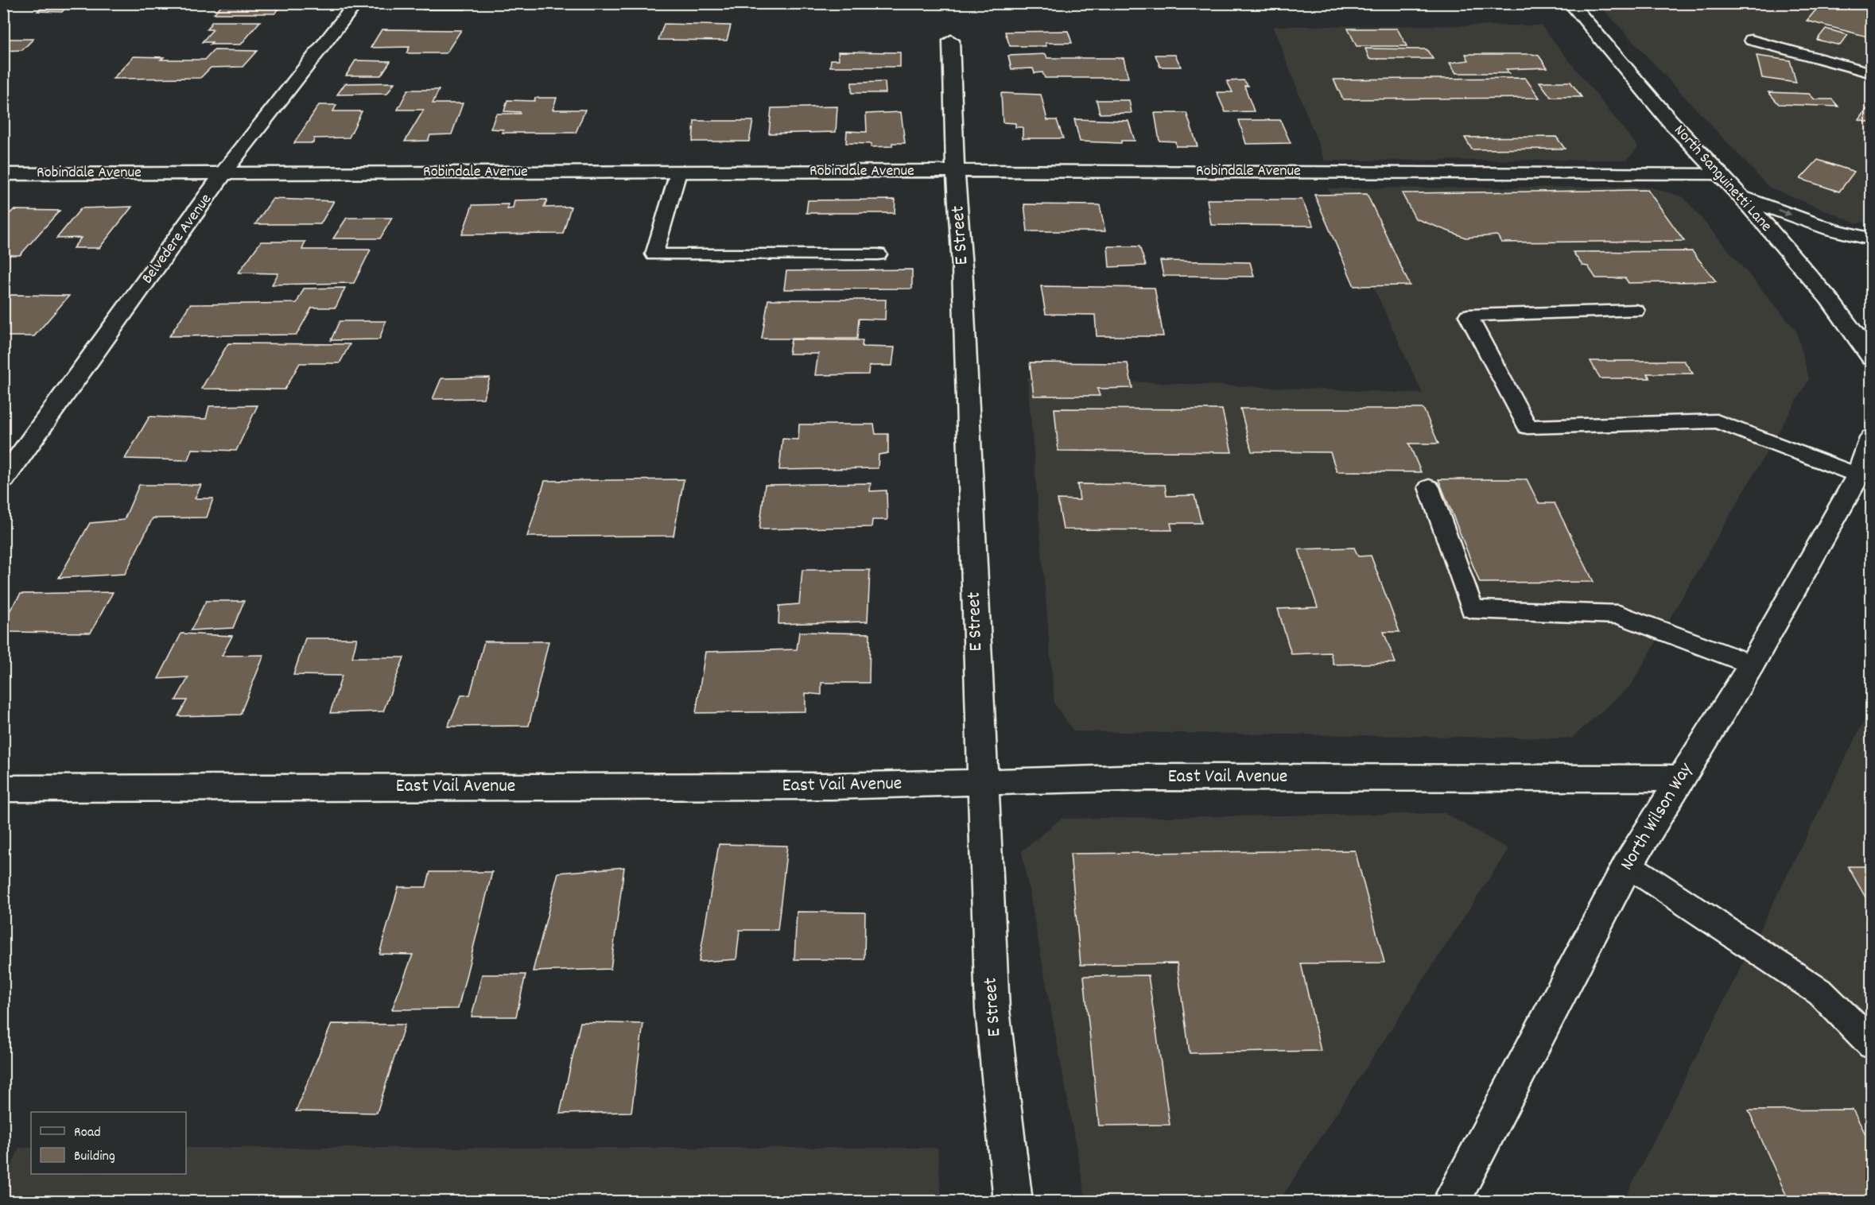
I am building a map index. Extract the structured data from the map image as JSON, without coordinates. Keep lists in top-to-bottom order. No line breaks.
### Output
{"streets":{"street":["Robindale Avenue","North Sanguinetti Lane","E Street","Belvedere Avenue","East Vail Avenue","North Wilson Way"]},"crossings":[["Robindale Avenue","North Sanguinetti Lane"],["Robindale Avenue","E Street"],["Robindale Avenue","Belvedere Avenue"],["E Street","East Vail Avenue"],["East Vail Avenue","North Wilson Way"]],"legend":["Road","Building"]}
